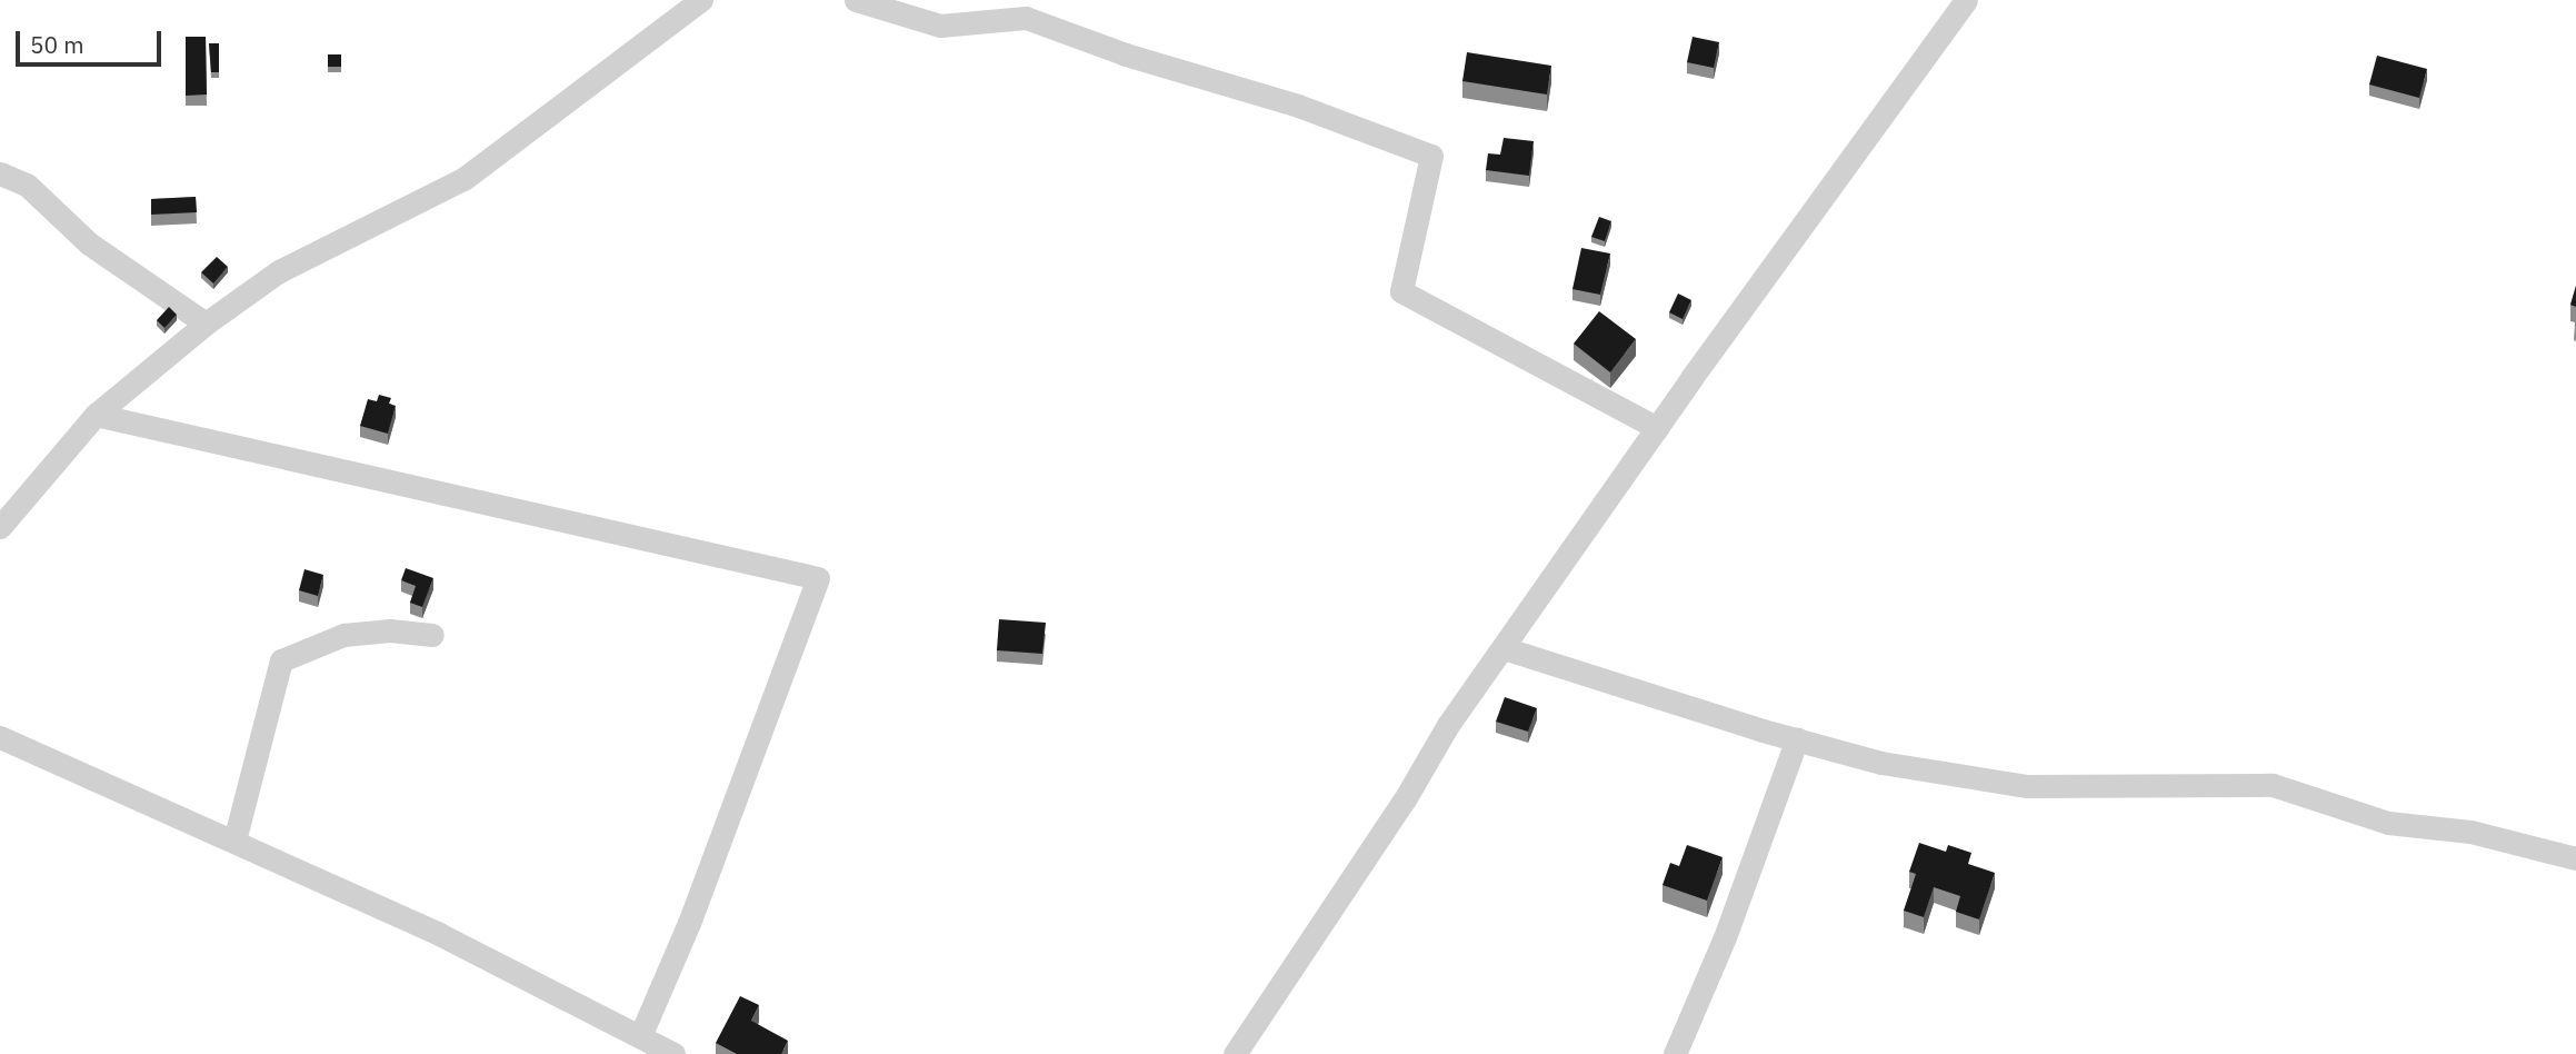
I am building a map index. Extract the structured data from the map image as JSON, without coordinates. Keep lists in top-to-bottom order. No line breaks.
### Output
{"scale_bar":"50 m"}
